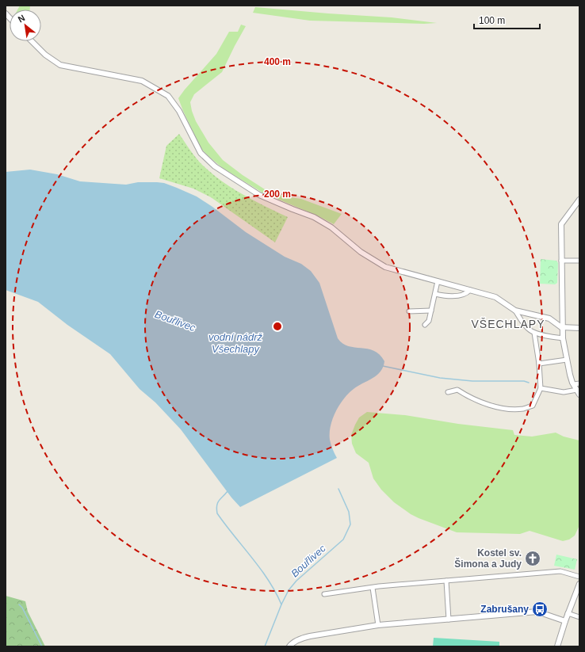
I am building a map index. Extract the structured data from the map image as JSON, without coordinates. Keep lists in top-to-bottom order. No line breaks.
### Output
{"districts":["VŠECHLAPY"],"water":["Bouřlivec","vodní nádrž Všechlapy"],"places":{"church":["Kostel sv. Šimona a Judy"],"bus stop":["Zabrušany"]},"scale_bar":"100 m","north":"top left","rings":["400 m","200 m"]}
